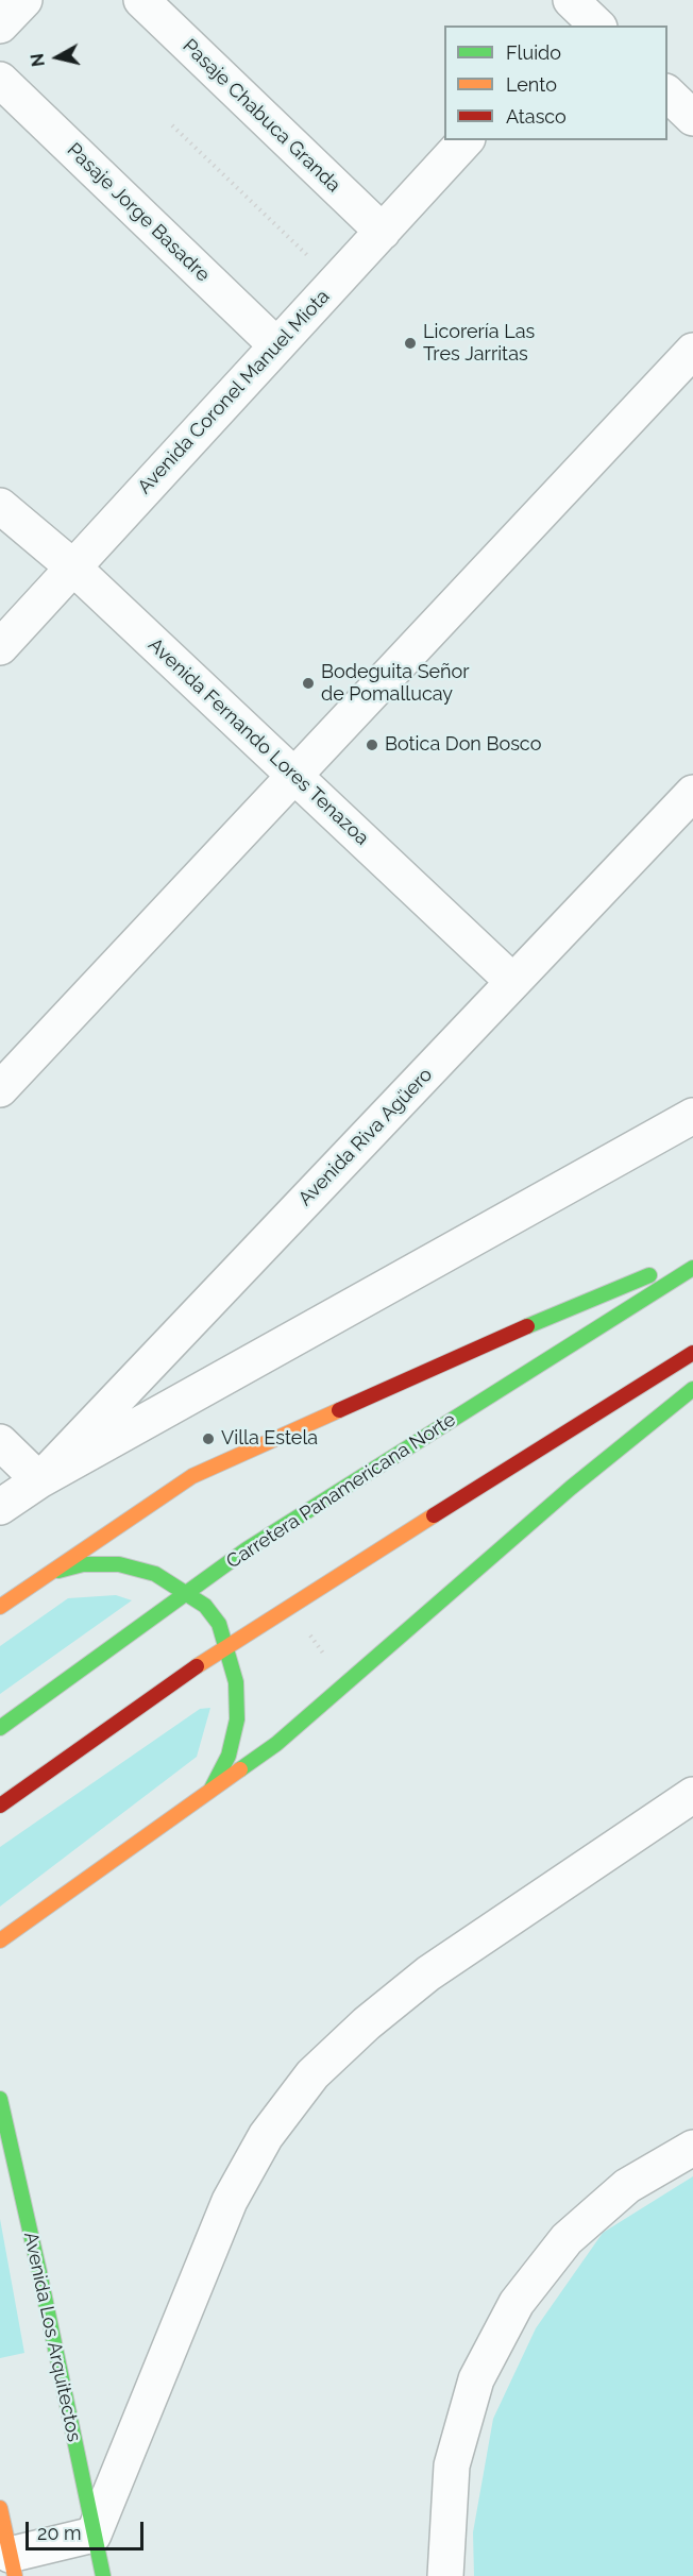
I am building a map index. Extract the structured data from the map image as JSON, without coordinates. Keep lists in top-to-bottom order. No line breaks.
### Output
{"streets":{"main road":["Carretera Panamericana Norte","Avenida Los Arquitectos"],"street":["Pasaje Chabuca Granda","Pasaje Jorge Basadre","Avenida Coronel Manuel Miota","Avenida Fernando Lores Tenazoa","Avenida Riva Agüero"]},"crossings":[["Pasaje Chabuca Granda","Avenida Coronel Manuel Miota"],["Pasaje Jorge Basadre","Avenida Coronel Manuel Miota"],["Avenida Coronel Manuel Miota","Avenida Fernando Lores Tenazoa"],["Avenida Fernando Lores Tenazoa","Avenida Riva Agüero"]],"places":["Licorería Las Tres Jarritas","Bodeguita Señor de Pomallucay","Botica Don Bosco","Villa Estela"],"legend":["Fluido","Lento","Atasco"],"scale_bar":"20 m","north":"left"}
